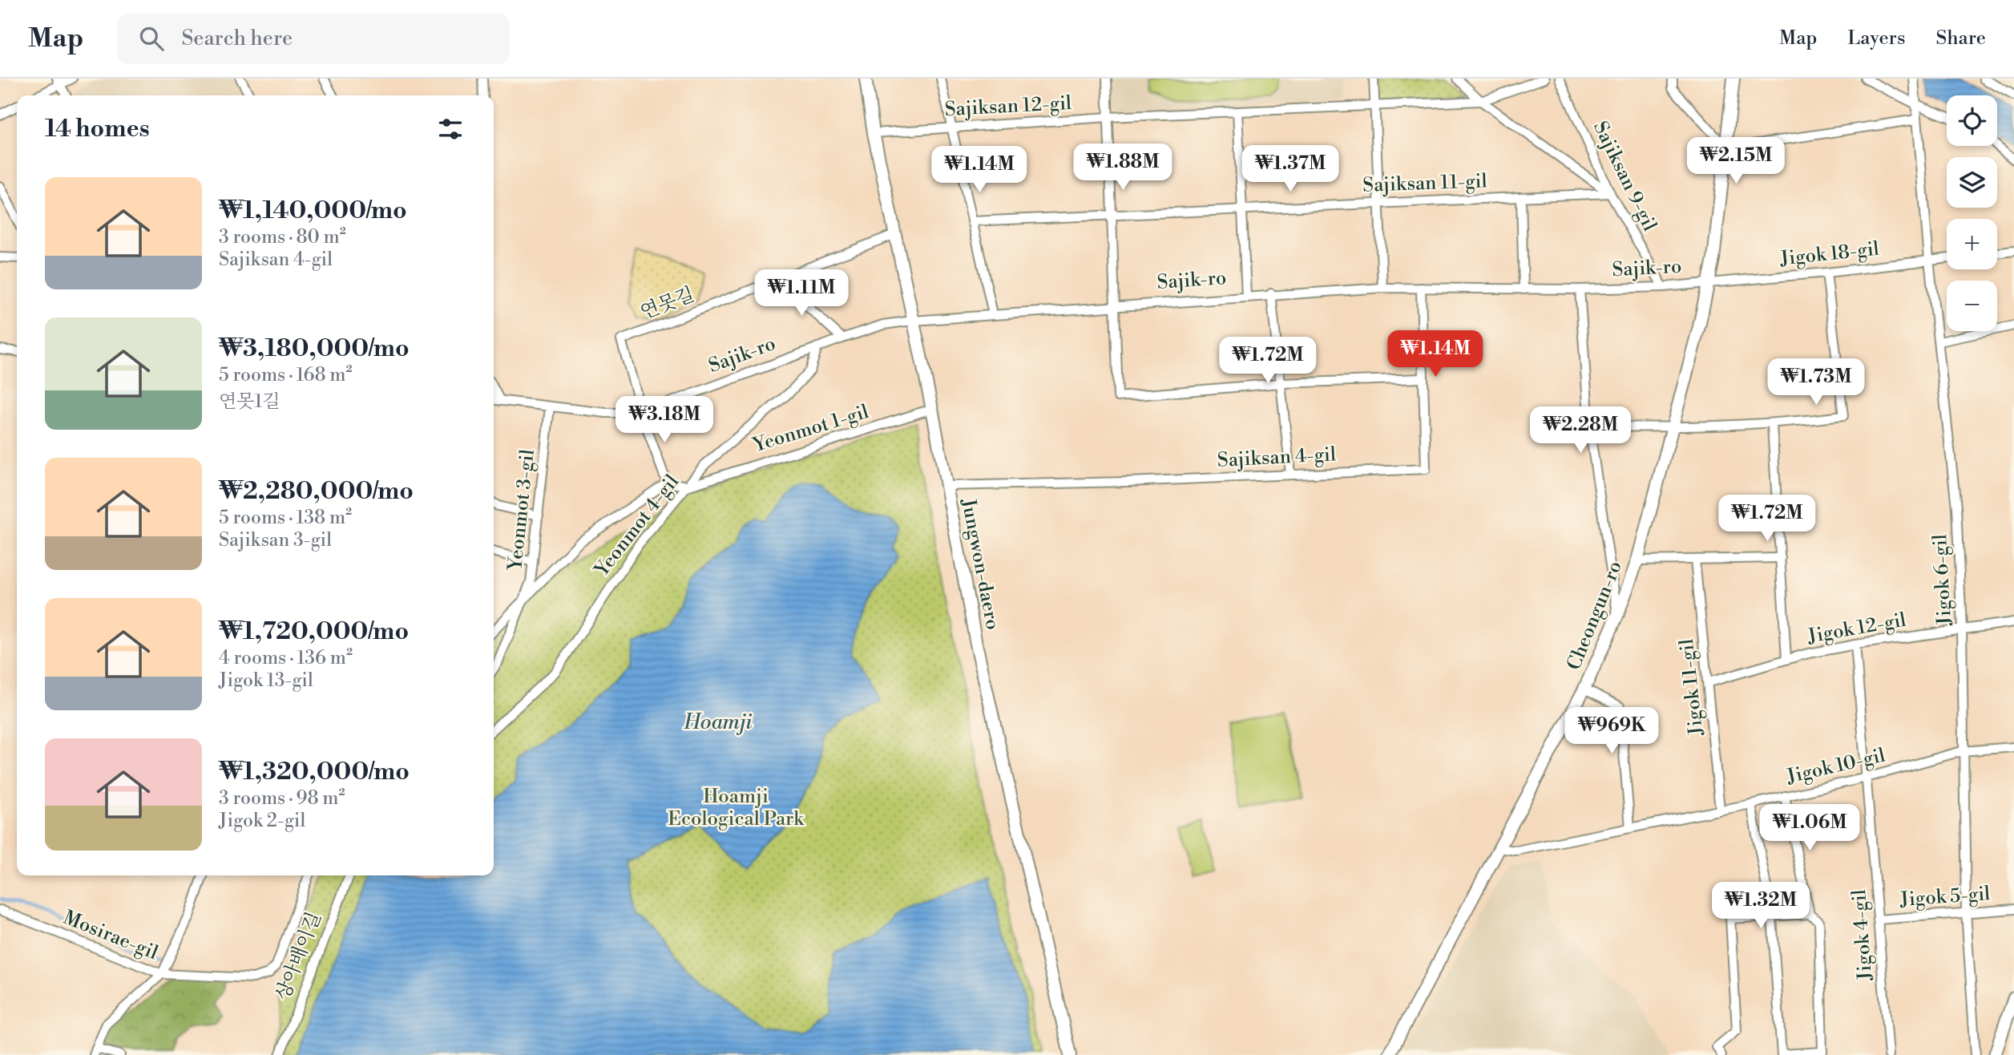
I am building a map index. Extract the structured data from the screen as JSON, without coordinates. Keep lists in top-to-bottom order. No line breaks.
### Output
{"streets":{"street":["Sajiksan 12-gil","Sajiksan 9-gil","Sajiksan 11-gil","Jigok 18-gil","Sajik-ro","연못길","Yeonmot 1-gil","Sajiksan 4-gil","Yeonmot 3-gil","Yeonmot 4-gil","Jungwon-daero","Jigok 6-gil","Cheongun-ro","Jigok 12-gil","Jigok 11-gil","Jigok 10-gil","Jigok 5-gil","Jigok 4-gil","Mosirae-gil","상아배이길"]},"crossings":[["Sajiksan 12-gil","Jungwon-daero"],["Sajiksan 9-gil","Sajiksan 11-gil"],["Sajiksan 9-gil","Sajik-ro"],["Jigok 18-gil","Sajik-ro"],["Jigok 18-gil","Jigok 6-gil"],["Jigok 18-gil","Cheongun-ro"],["Sajik-ro","Sajiksan 4-gil"],["Sajik-ro","Yeonmot 3-gil"],["Sajik-ro","Yeonmot 4-gil"],["Sajik-ro","Jungwon-daero"],["Sajik-ro","Cheongun-ro"],["연못길","Jungwon-daero"],["Yeonmot 1-gil","Yeonmot 4-gil"],["Yeonmot 1-gil","Jungwon-daero"],["Sajiksan 4-gil","Jungwon-daero"],["Jigok 6-gil","Jigok 12-gil"],["Jigok 6-gil","Jigok 10-gil"],["Jigok 6-gil","Jigok 5-gil"],["Cheongun-ro","Jigok 10-gil"],["Jigok 12-gil","Jigok 11-gil"],["Jigok 12-gil","Jigok 4-gil"],["Jigok 11-gil","Jigok 10-gil"],["Jigok 10-gil","Jigok 4-gil"],["Jigok 5-gil","Jigok 4-gil"]],"water":["Hoamji"],"parks":["Hoamji Ecological Park"],"page":{"header":"Map","search":"Search here","nav":["Map","Layers","Share"],"map_buttons":["+","−"],"heading":"14 homes","price":["₩2.15M","₩1.88M","₩1.37M","₩1.14M","₩1.11M","₩1.14M","₩1.72M","₩1.73M","₩3.18M","₩2.28M","₩1.72M","₩969K","₩1.06M","₩1.32M"],"list":[{"name":"₩1,140,000/mo","note":"3 rooms · 80 m² · Sajiksan 4-gil"},{"name":"₩3,180,000/mo","note":"5 rooms · 168 m² · 연못1길"},{"name":"₩2,280,000/mo","note":"5 rooms · 138 m² · Sajiksan 3-gil"},{"name":"₩1,720,000/mo","note":"4 rooms · 136 m² · Jigok 13-gil"},{"name":"₩1,320,000/mo","note":"3 rooms · 98 m² · Jigok 2-gil"}]}}
